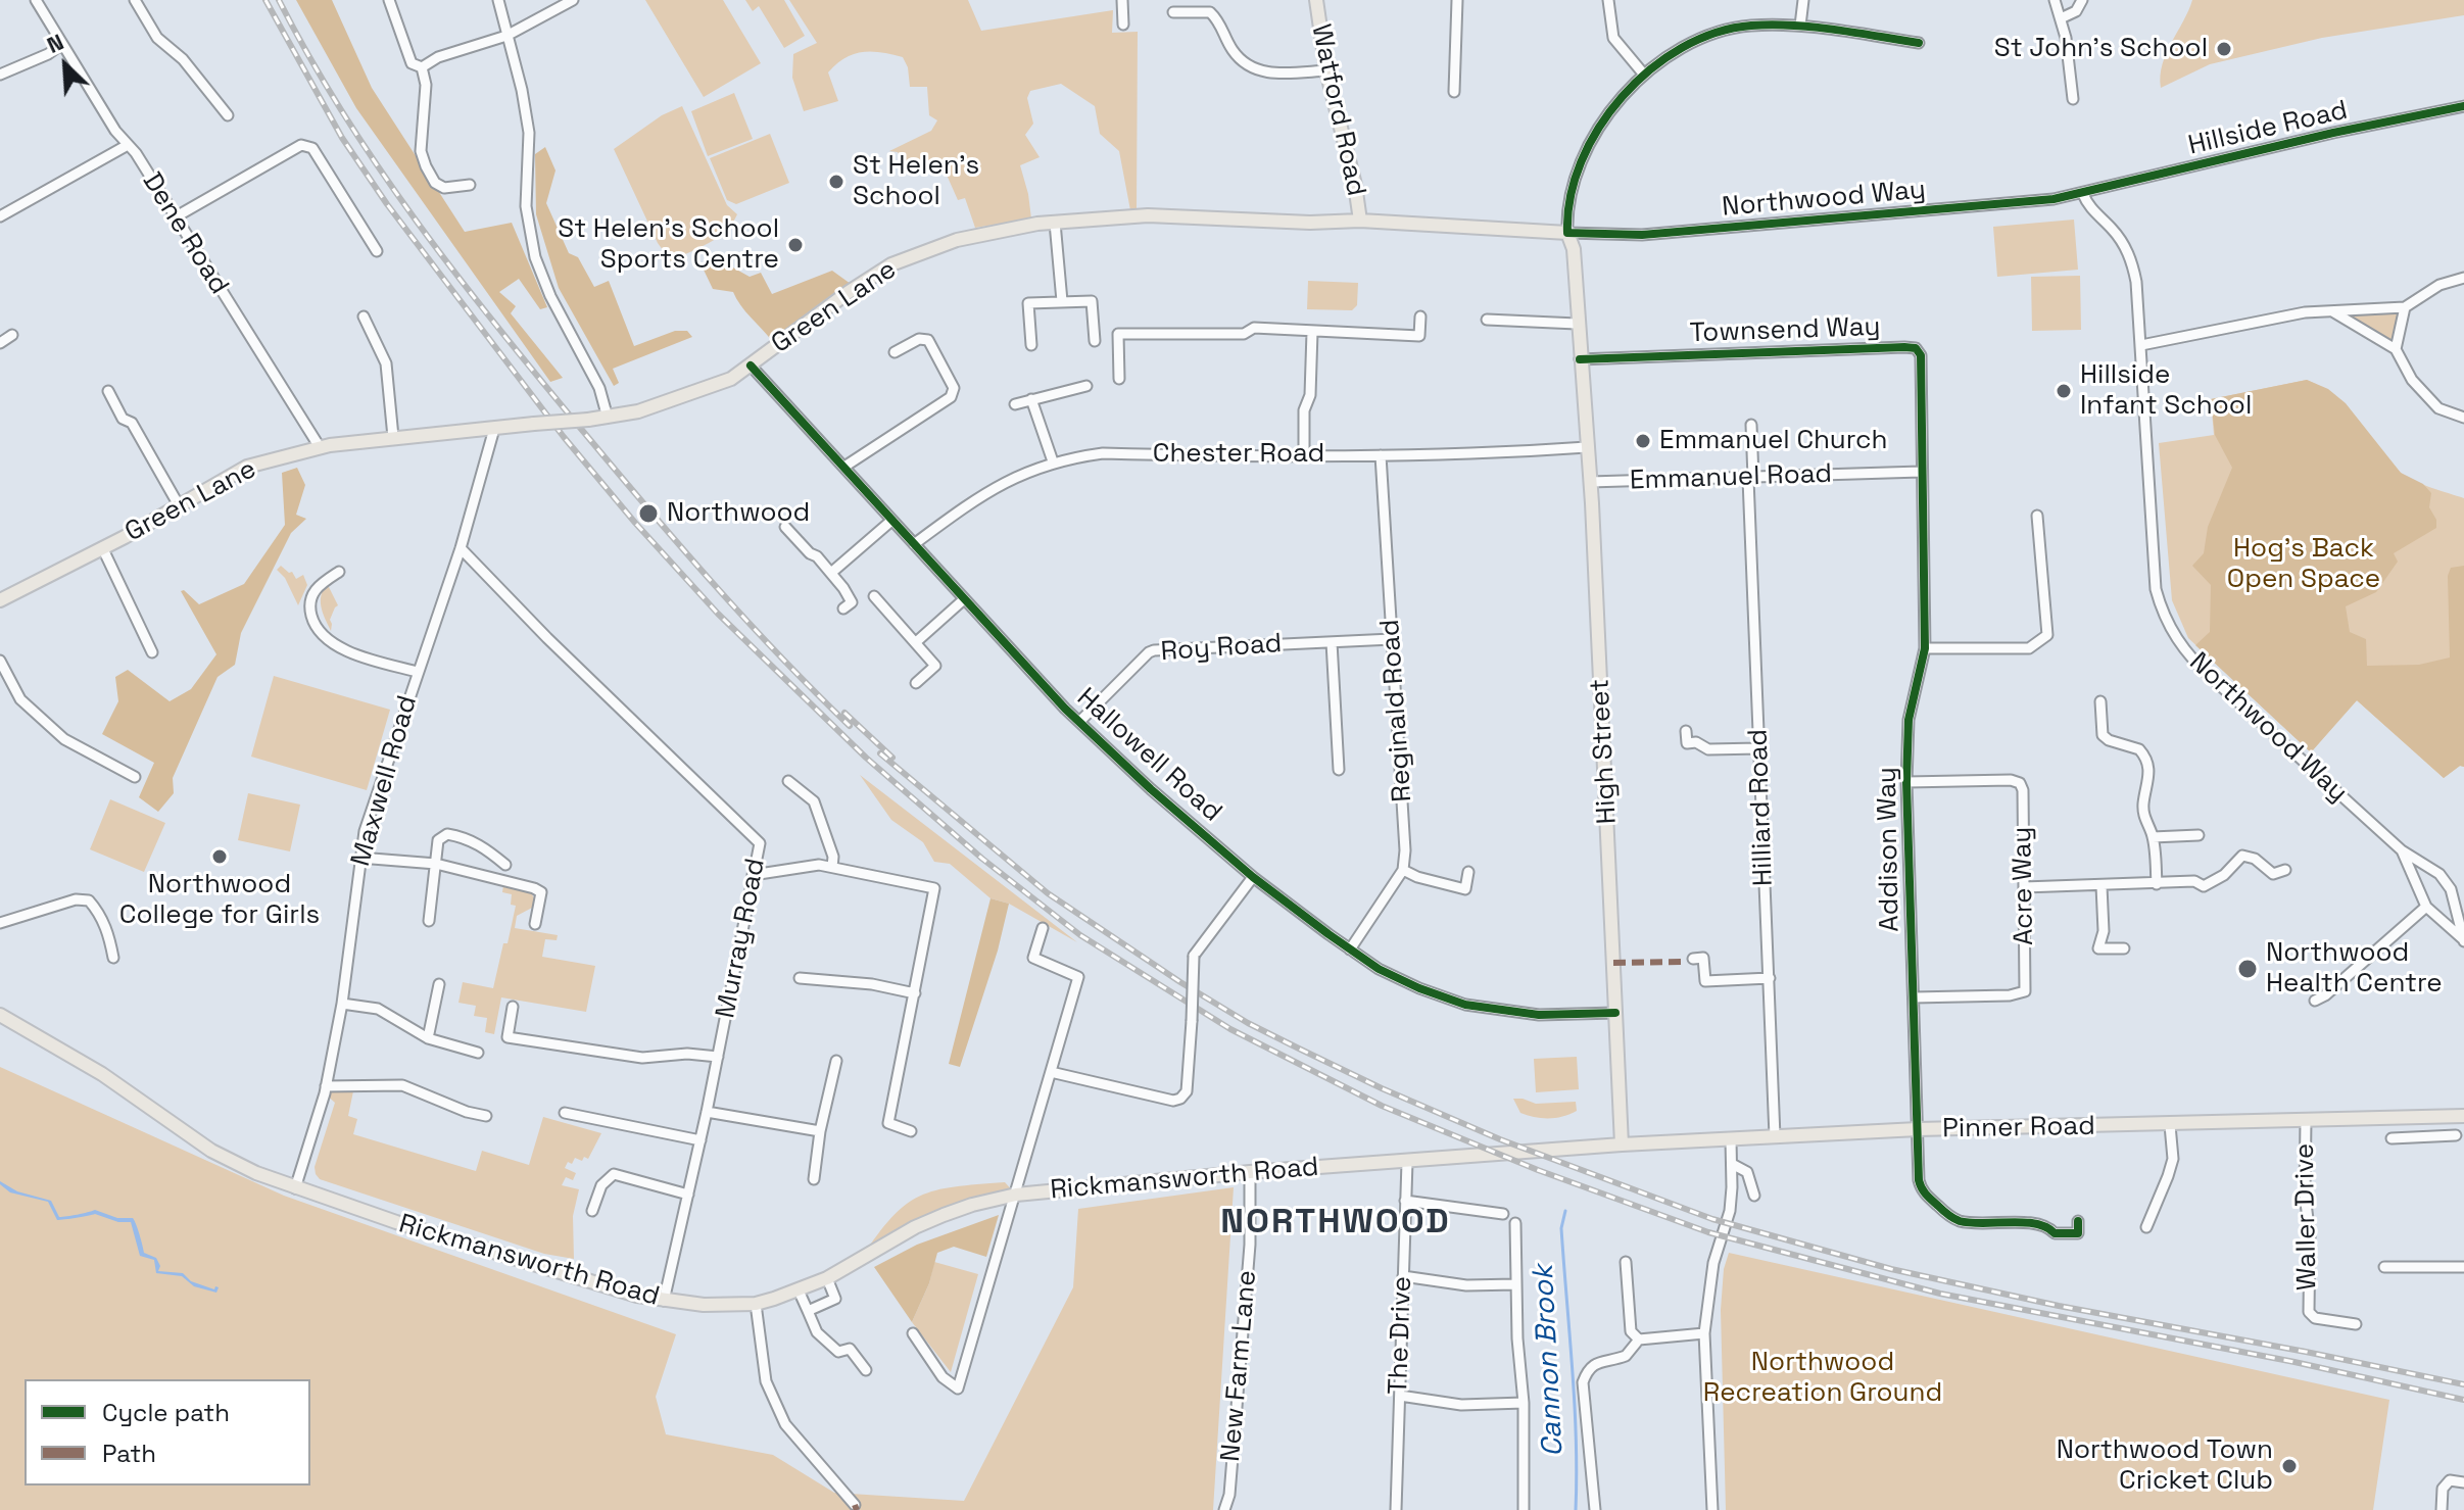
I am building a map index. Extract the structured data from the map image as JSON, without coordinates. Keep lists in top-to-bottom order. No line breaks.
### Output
{"streets":{"main road":["Watford Road","Green Lane","High Street","Pinner Road","Rickmansworth Road"],"street":["Hillside Road","Northwood Way","Dene Road","Townsend Way","Chester Road","Emmanuel Road","Roy Road","Reginald Road","Hallowell Road","Maxwell Road","Hilliard Road","Addison Way","Acre Way","Murray Road","Waller Drive","The Drive","New Farm Lane"]},"crossings":[["Watford Road","Green Lane"],["Hillside Road","Northwood Way"],["Northwood Way","Green Lane"],["Northwood Way","High Street"],["Dene Road","Green Lane"],["Green Lane","High Street"],["Green Lane","Hallowell Road"],["Green Lane","Maxwell Road"],["Townsend Way","Emmanuel Road"],["Townsend Way","High Street"],["Townsend Way","Addison Way"],["Chester Road","Reginald Road"],["Chester Road","High Street"],["Chester Road","Hallowell Road"],["Emmanuel Road","High Street"],["Emmanuel Road","Hilliard Road"],["Emmanuel Road","Addison Way"],["Roy Road","Reginald Road"],["Roy Road","Hallowell Road"],["High Street","Hallowell Road"],["High Street","Pinner Road"],["Maxwell Road","Murray Road"],["Maxwell Road","Rickmansworth Road"],["Hilliard Road","Pinner Road"],["Addison Way","Acre Way"],["Addison Way","Pinner Road"],["Murray Road","Rickmansworth Road"],["Pinner Road","Rickmansworth Road"],["Pinner Road","Waller Drive"],["Rickmansworth Road","The Drive"],["Rickmansworth Road","New Farm Lane"]],"districts":["NORTHWOOD"],"water":["Cannon Brook"],"parks":["Hog's Back Open Space","Northwood Recreation Ground"],"places":["St John's School","St Helen's School","St Helen's School Sports Centre","Hillside Infant School","Emmanuel Church","Northwood","Northwood College for Girls","Northwood Health Centre","Northwood Town Cricket Club"],"legend":["Cycle path","Path"],"north":"top left"}
